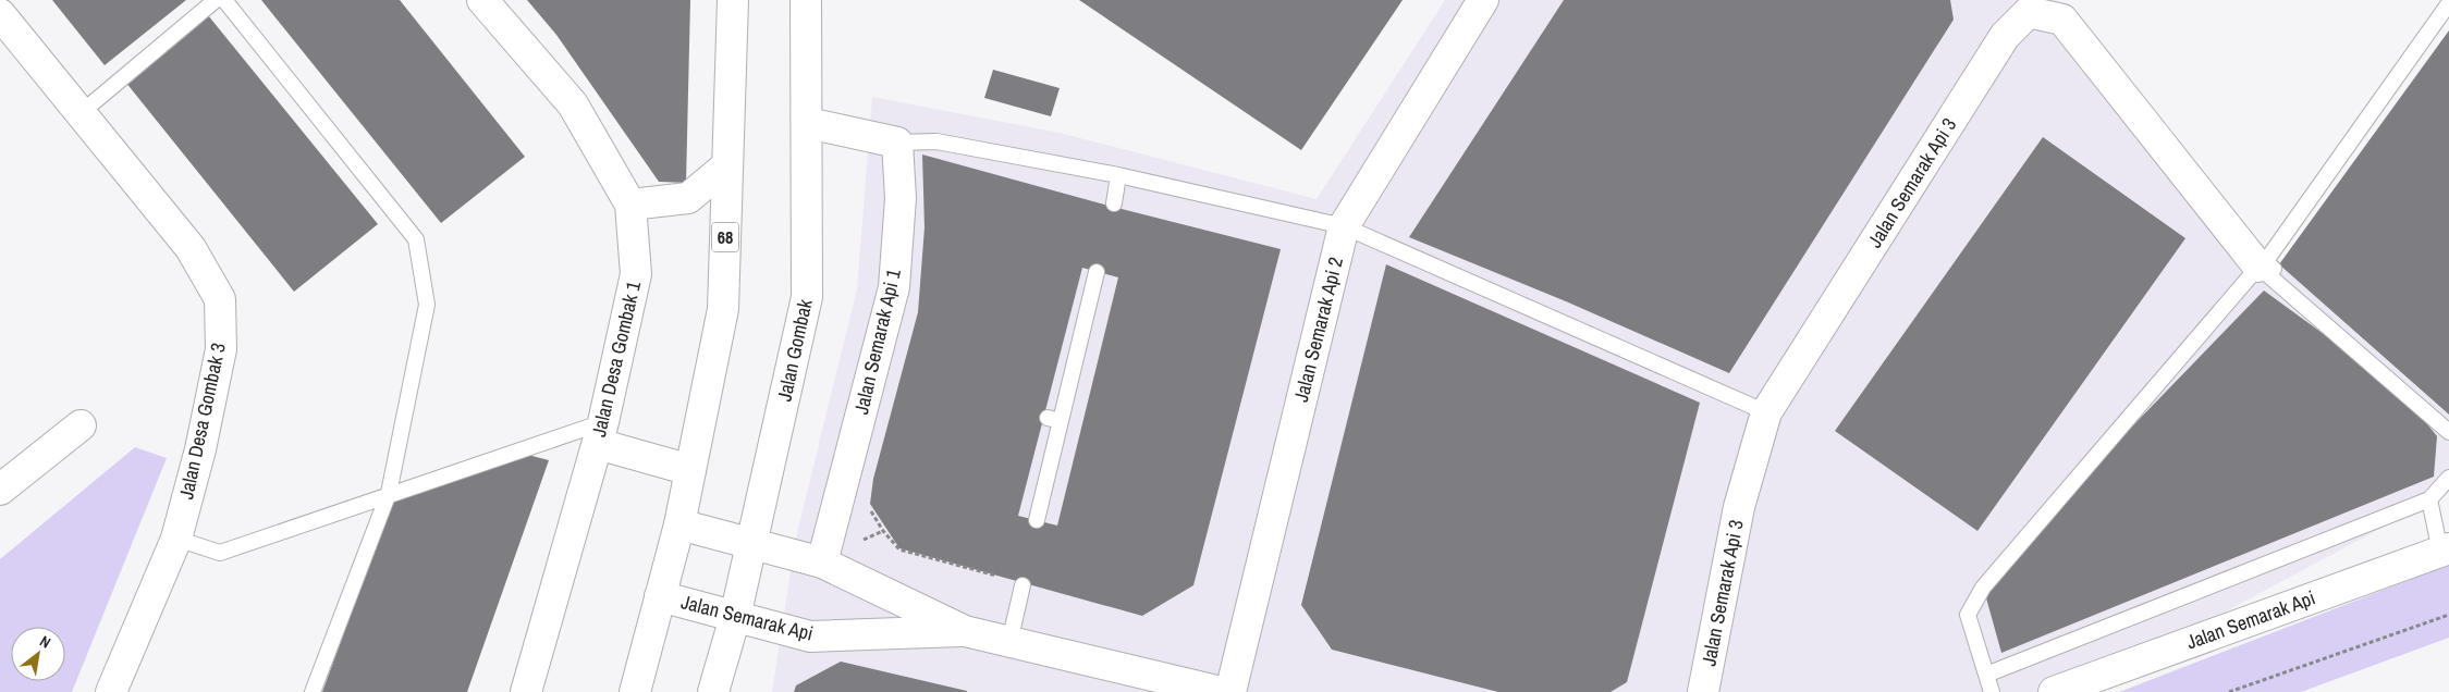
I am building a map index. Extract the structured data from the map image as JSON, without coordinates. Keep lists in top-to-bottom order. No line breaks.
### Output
{"streets":{"street":["Jalan Semarak Api 3","68","Jalan Semarak Api 2","Jalan Semarak Api 1","Jalan Gombak","Jalan Desa Gombak 1","Jalan Desa Gombak 3","Jalan Semarak Api"]},"crossings":[["68","Jalan Semarak Api"],["Jalan Semarak Api 1","Jalan Semarak Api"],["Jalan Gombak","Jalan Semarak Api"]],"north":"top right"}
